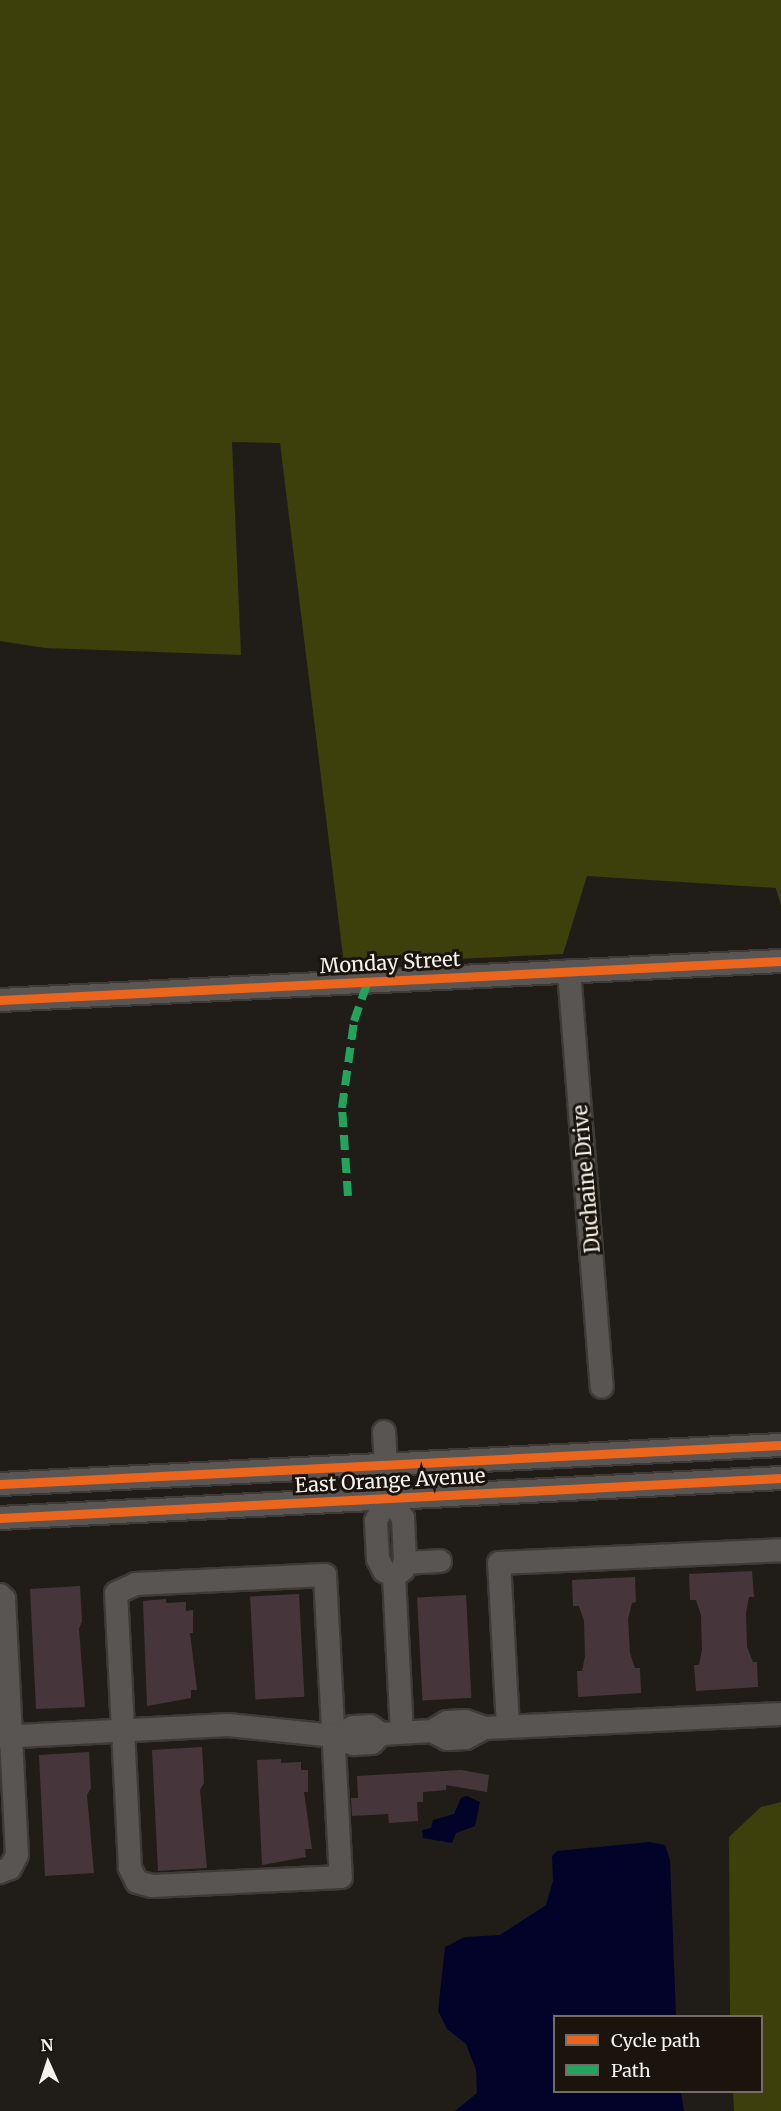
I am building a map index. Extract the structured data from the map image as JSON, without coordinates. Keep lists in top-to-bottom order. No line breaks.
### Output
{"streets":{"street":["Monday Street","Duchaine Drive","East Orange Avenue"]},"crossings":[["Monday Street","Duchaine Drive"]],"legend":["Cycle path","Path"],"north":"top"}
